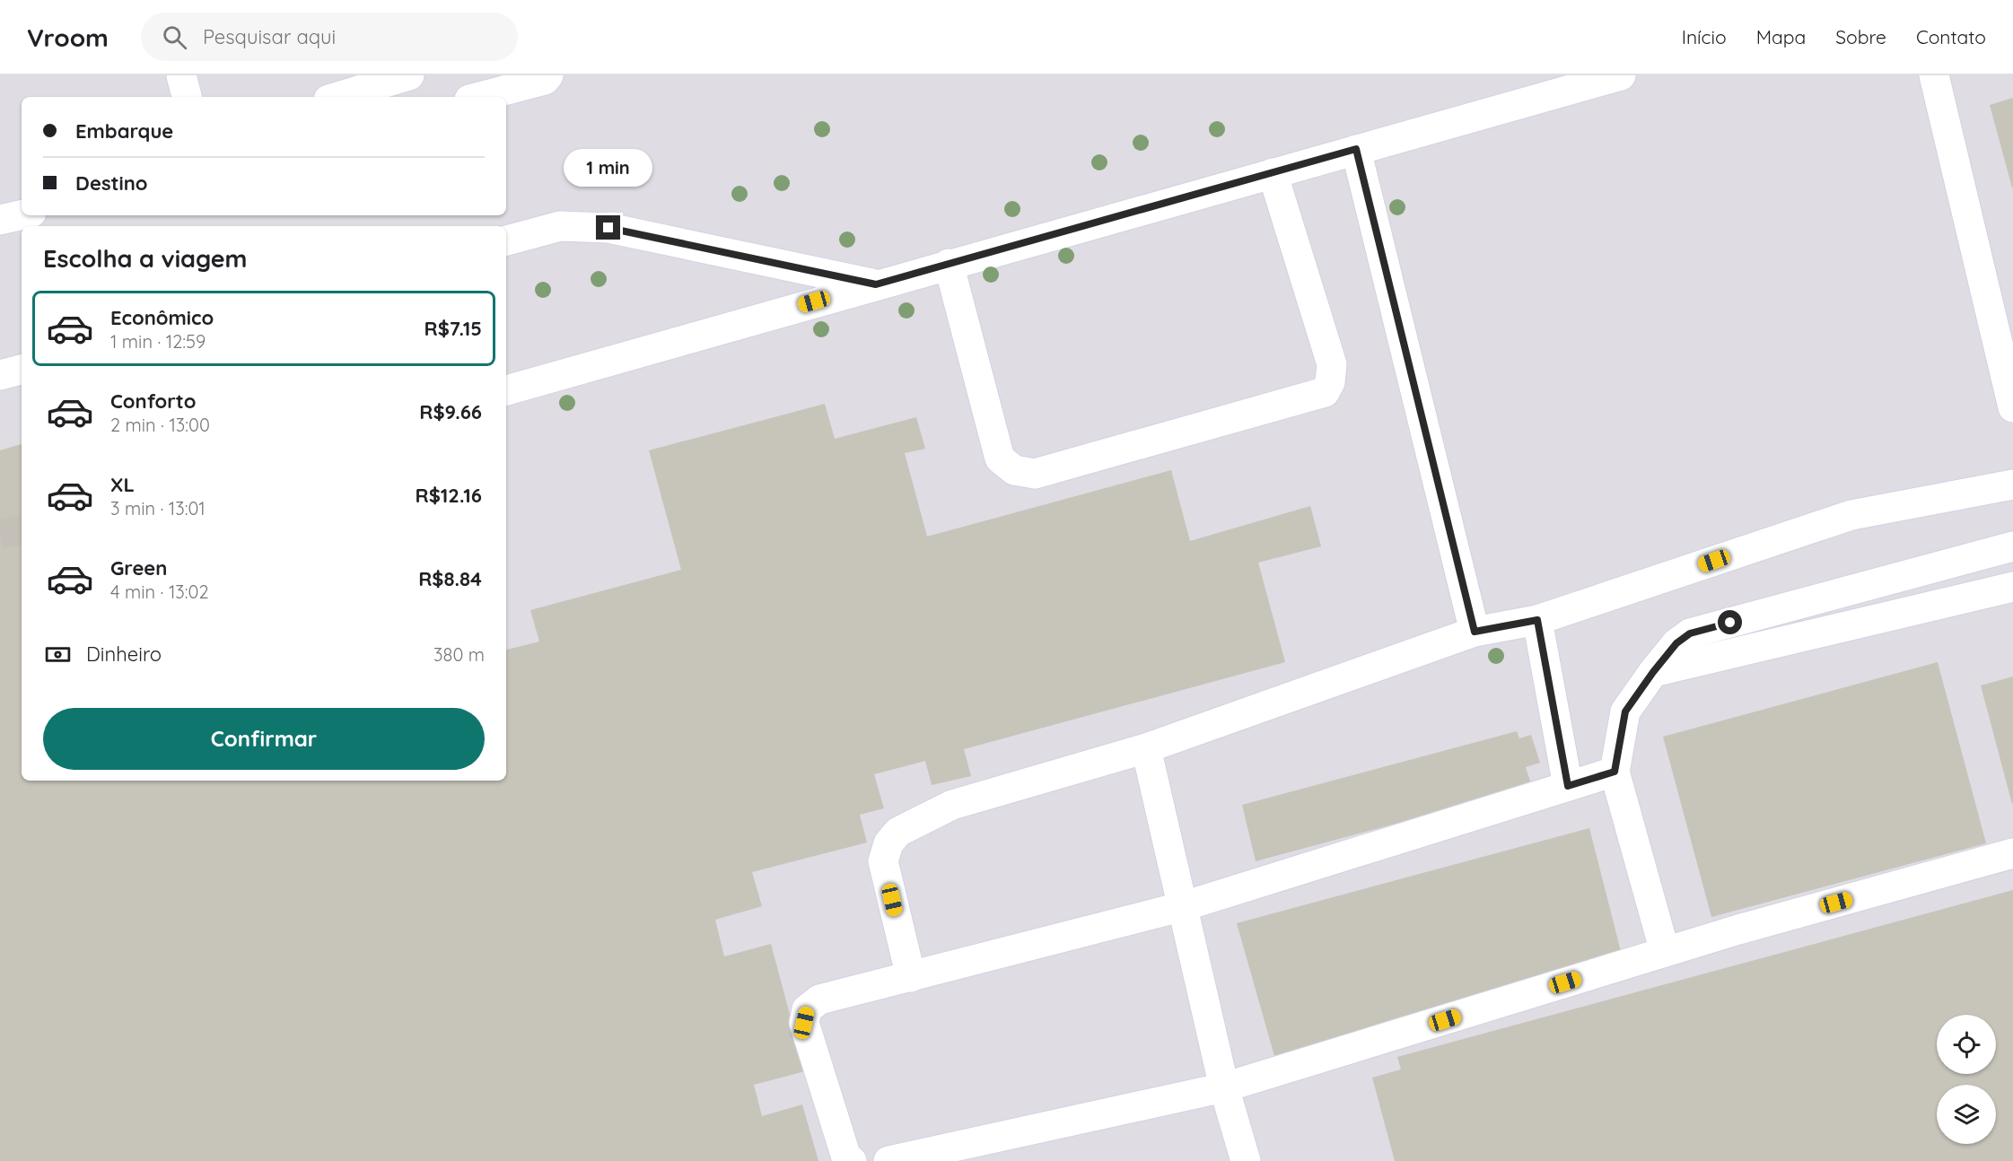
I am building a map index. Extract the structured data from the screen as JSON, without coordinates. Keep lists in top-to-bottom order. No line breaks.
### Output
{"page":{"header":"Vroom","search":"Pesquisar aqui","nav":["Início","Mapa","Sobre","Contato"],"banner":["Embarque","Destino"],"bubble":"1 min","heading":"Escolha a viagem","list":[{"name":"Econômico","note":"1 min · 12:59","value":"R$7.15"},{"name":"Conforto","note":"2 min · 13:00","value":"R$9.66"},{"name":"XL","note":"3 min · 13:01","value":"R$12.16"},{"name":"Green","note":"4 min · 13:02","value":"R$8.84"}],"pay":["Dinheiro","380 m"],"buttons":"Confirmar"}}
